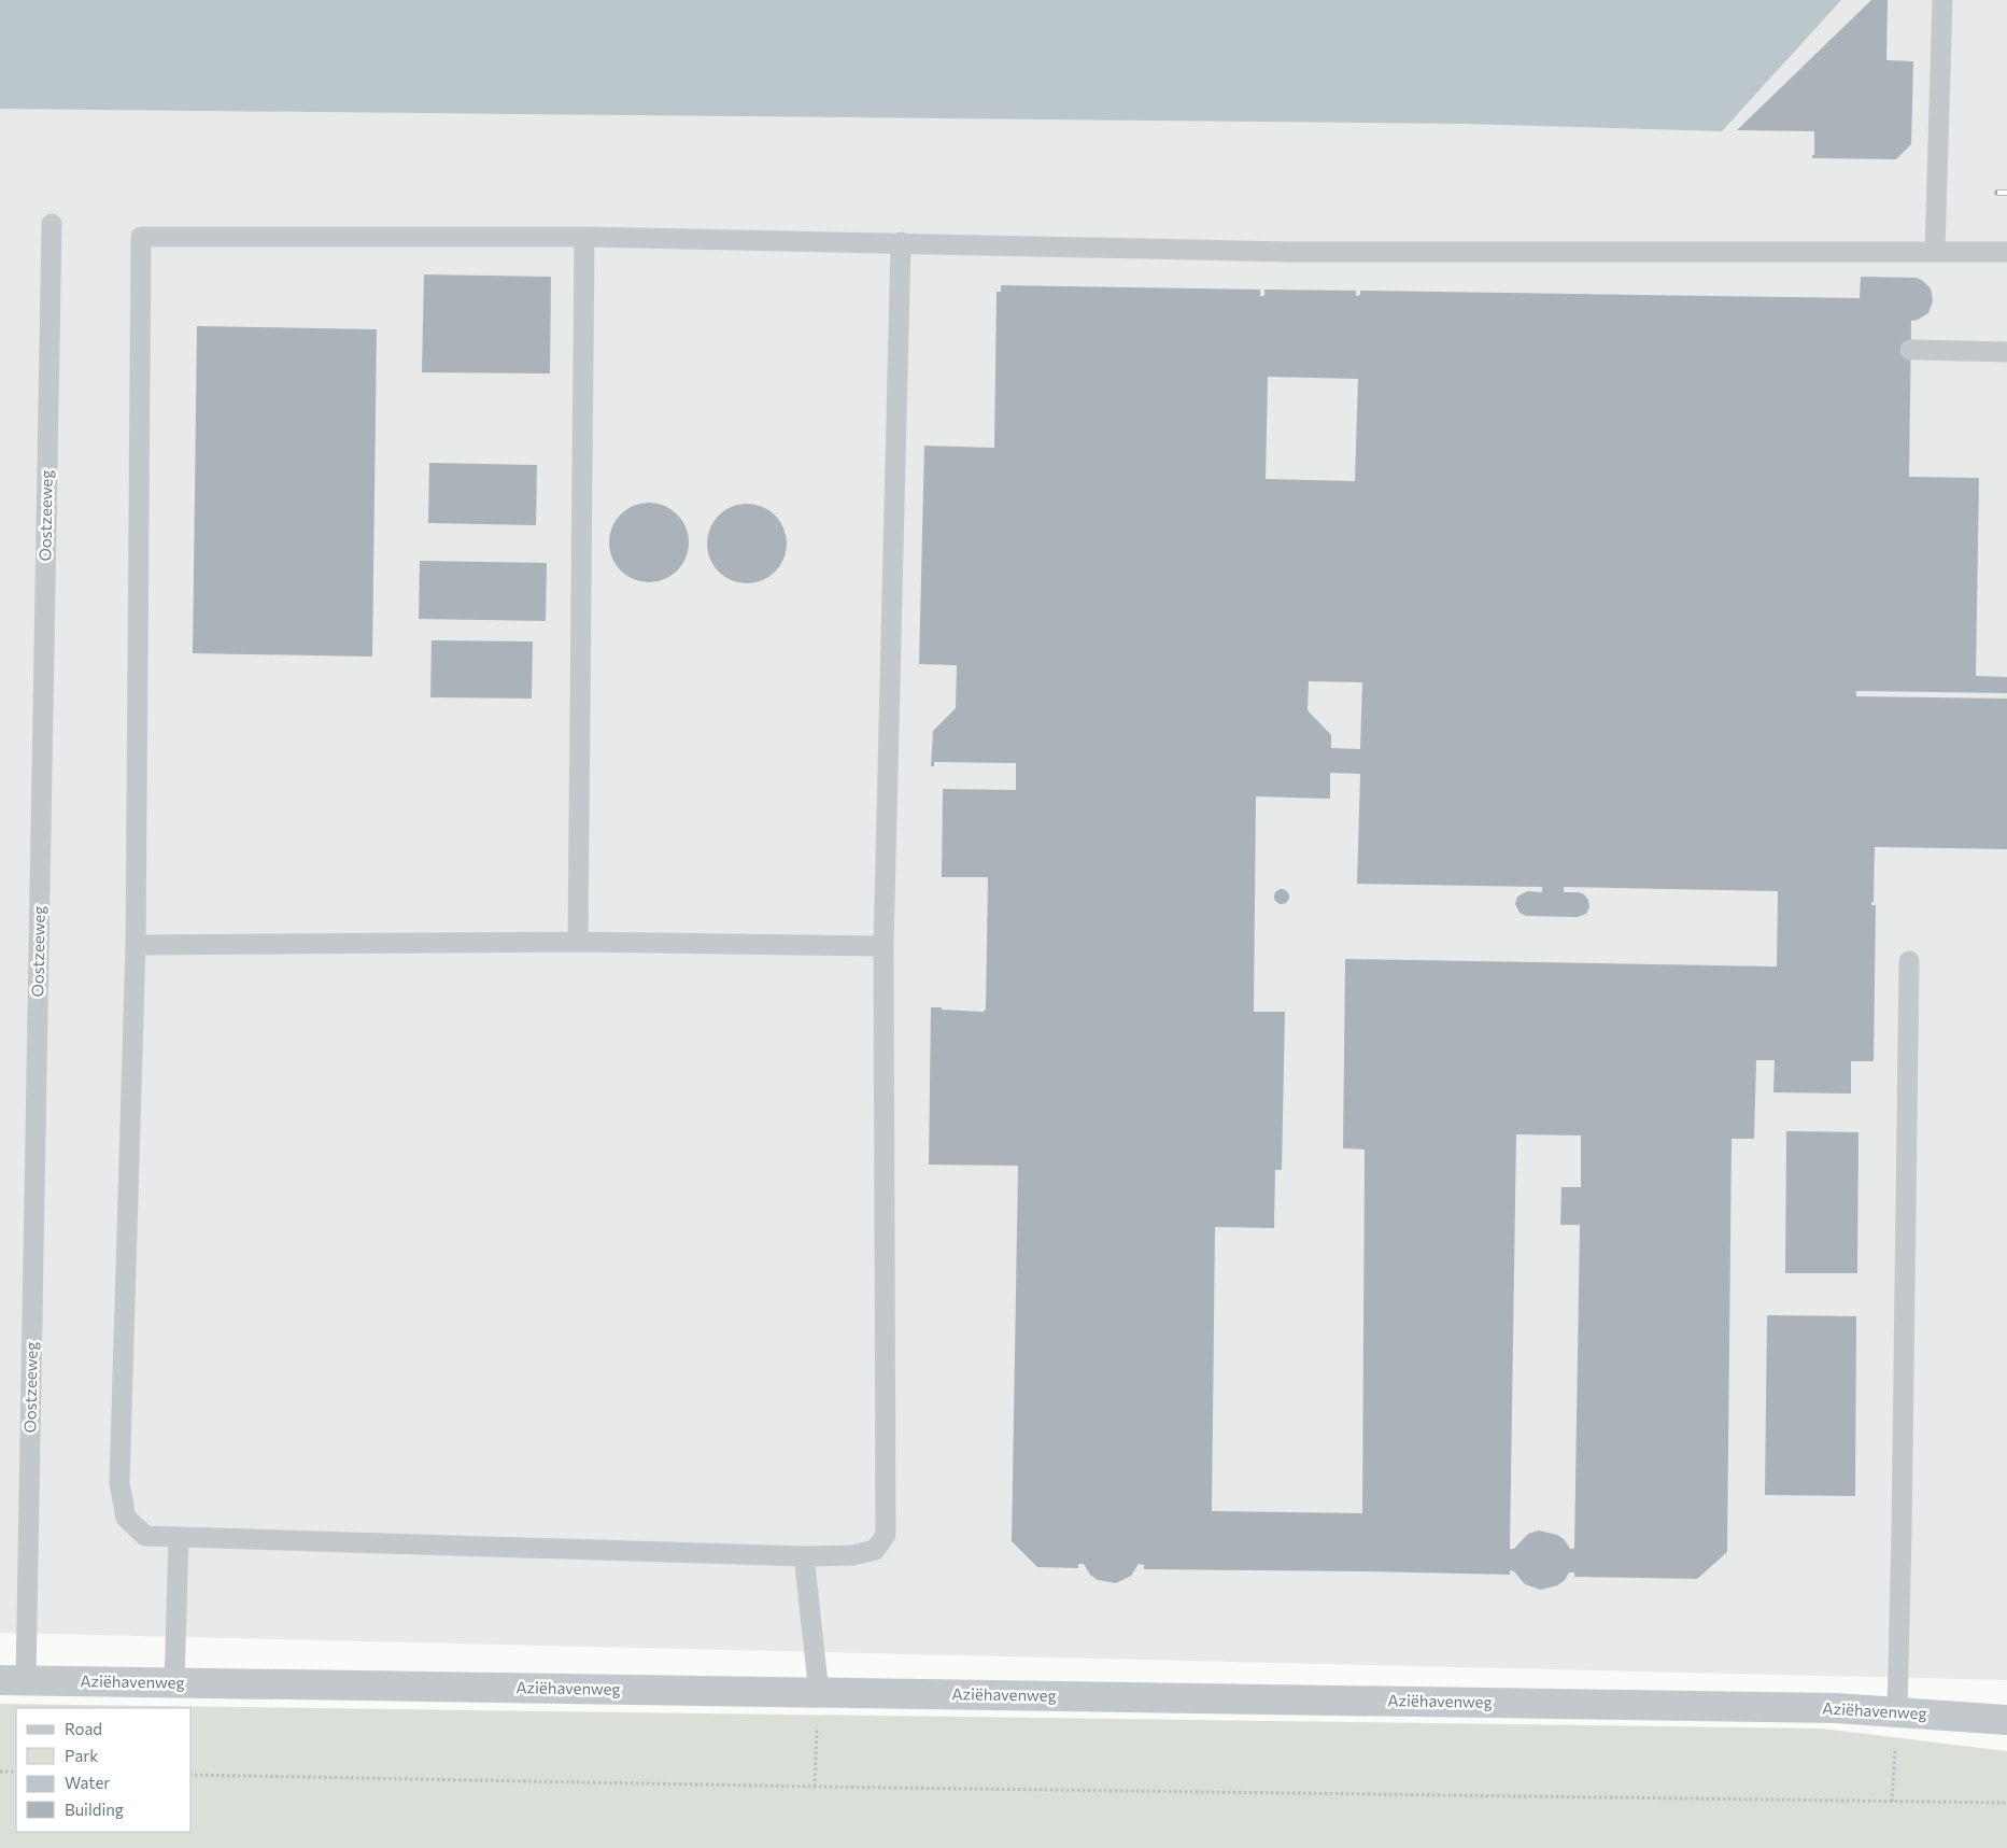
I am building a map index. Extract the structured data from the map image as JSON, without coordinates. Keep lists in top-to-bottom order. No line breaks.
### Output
{"streets":{"street":["Aziëhavenweg"],"lane":["Oostzeeweg"]},"crossings":[["Oostzeeweg","Aziëhavenweg"]],"legend":["Road","Park","Water","Building"]}
